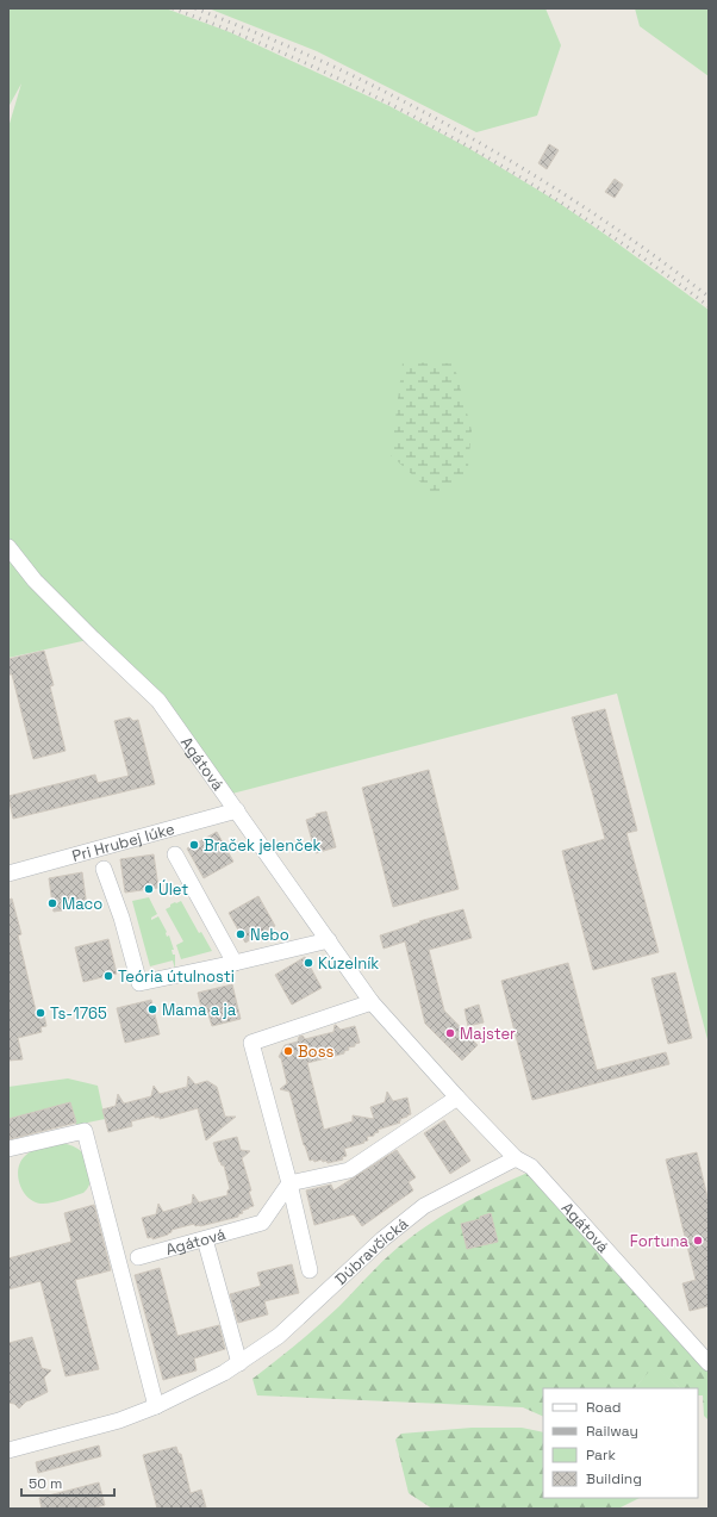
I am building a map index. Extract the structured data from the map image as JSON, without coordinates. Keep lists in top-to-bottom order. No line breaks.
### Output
{"streets":{"street":["Agátová","Pri Hrubej lúke","Dúbravčická"]},"crossings":[["Agátová","Pri Hrubej lúke"],["Agátová","Dúbravčická"]],"places":["Braček jelenček","Úlet","Maco","Nebo","Kúzelník","Teória útulnosti","Mama a ja","Ts-1765","Majster","Boss","Fortuna"],"legend":["Road","Railway","Park","Building"],"scale_bar":"50 m"}
